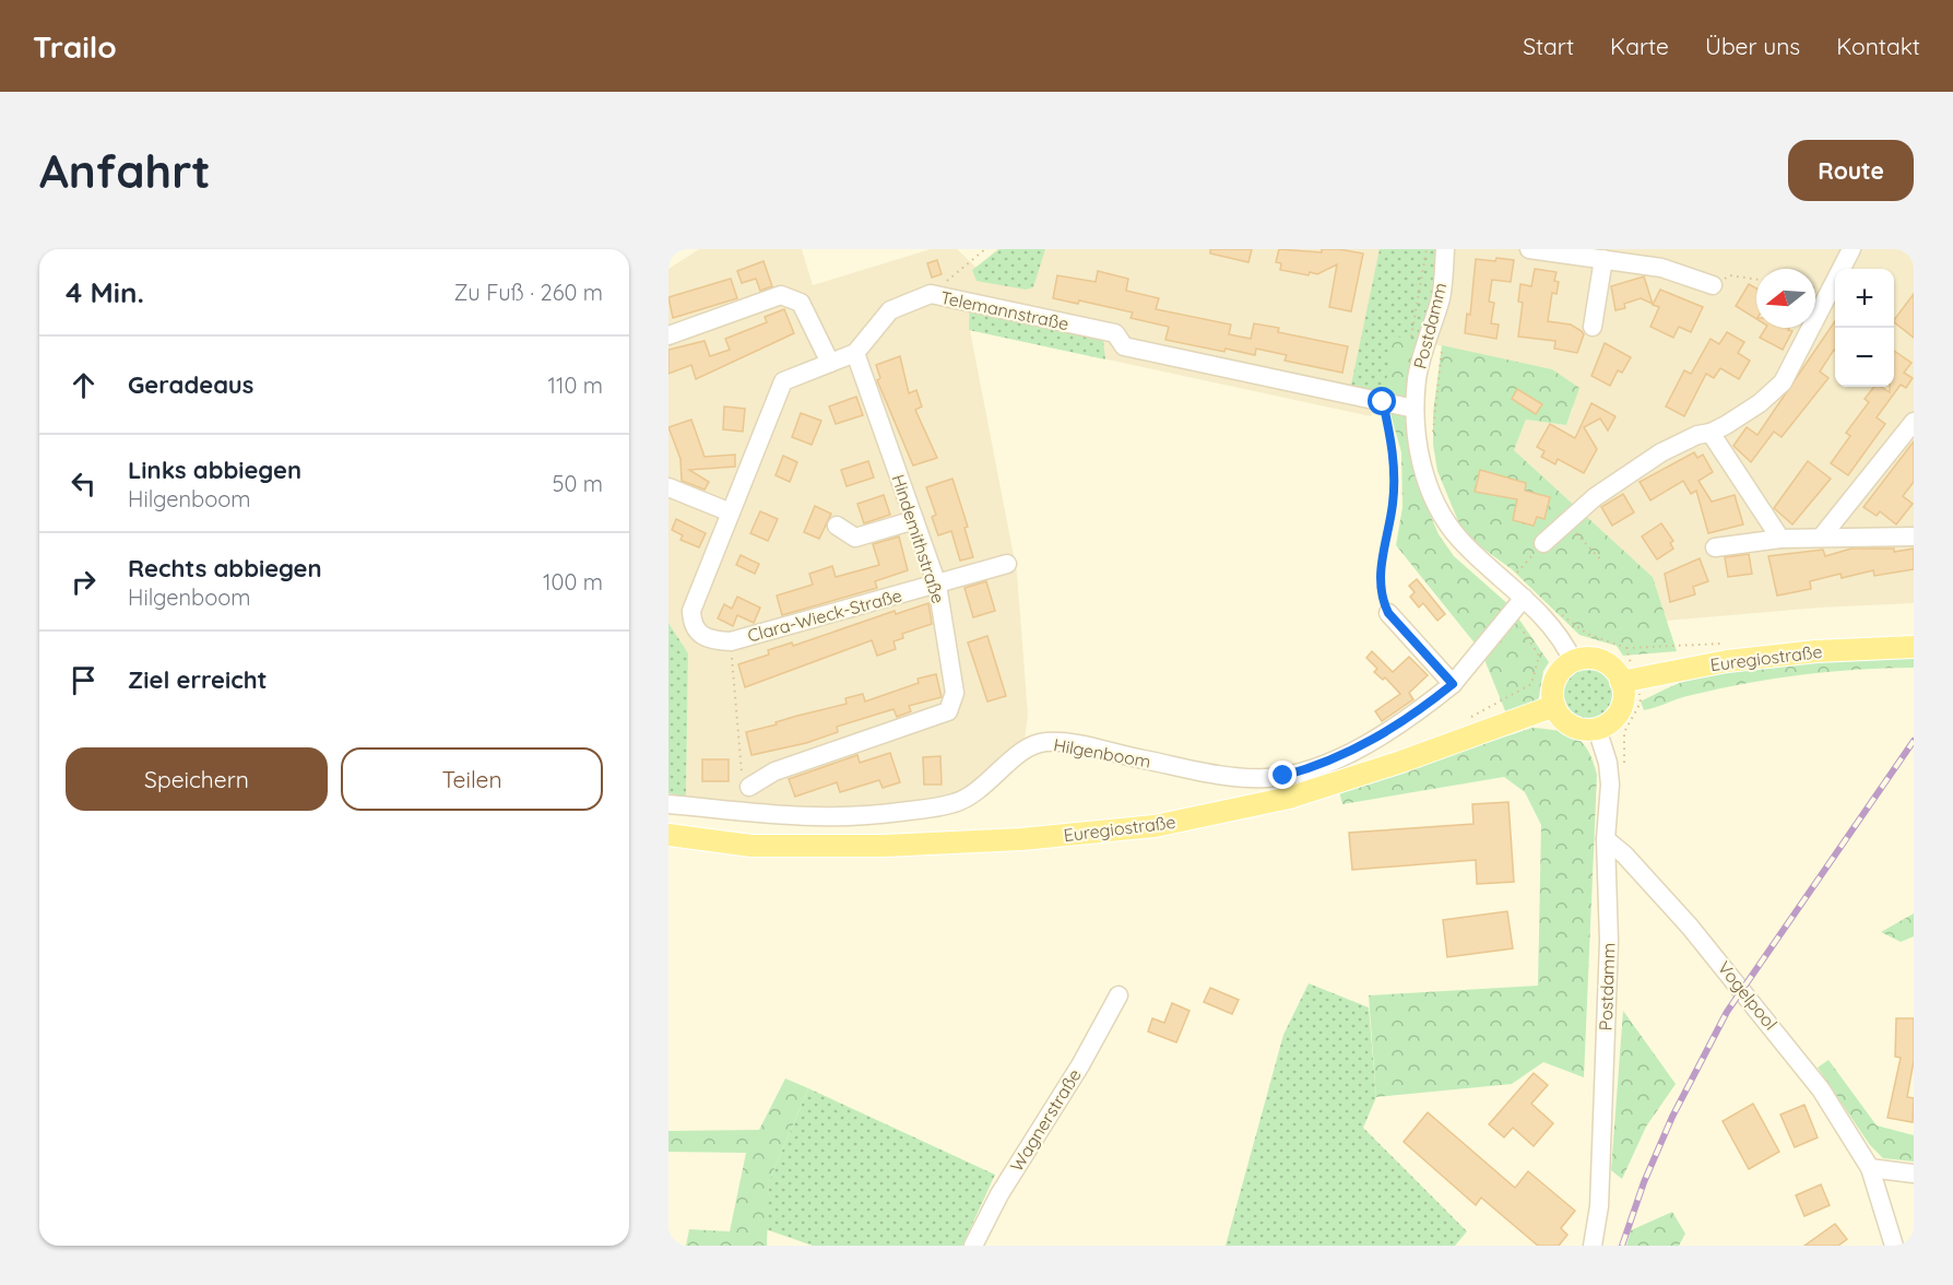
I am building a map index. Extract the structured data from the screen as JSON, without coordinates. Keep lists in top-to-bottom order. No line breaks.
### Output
{"streets":{"main road":["Euregiostraße"],"street":["Telemannstraße","Postdamm","Hindemithstraße","Clara-Wieck-Straße","Hilgenboom","Vogelpool","Wagnerstraße"]},"crossings":[["Telemannstraße","Postdamm"],["Telemannstraße","Hindemithstraße"],["Telemannstraße","Clara-Wieck-Straße"],["Postdamm","Euregiostraße"],["Postdamm","Hilgenboom"],["Postdamm","Vogelpool"],["Hindemithstraße","Clara-Wieck-Straße"]],"north":"left","page":{"header":"Trailo","nav":["Start","Karte","Über uns","Kontakt"],"buttons":["Route",["Speichern","Teilen"]],"title":"Anfahrt","heading":["4 Min.","Zu Fuß · 260 m"],"map_buttons":["+","−"],"list":[["Geradeaus","110 m"],["Links abbiegen","Hilgenboom","50 m"],["Rechts abbiegen","Hilgenboom","100 m"],"Ziel erreicht"]}}
